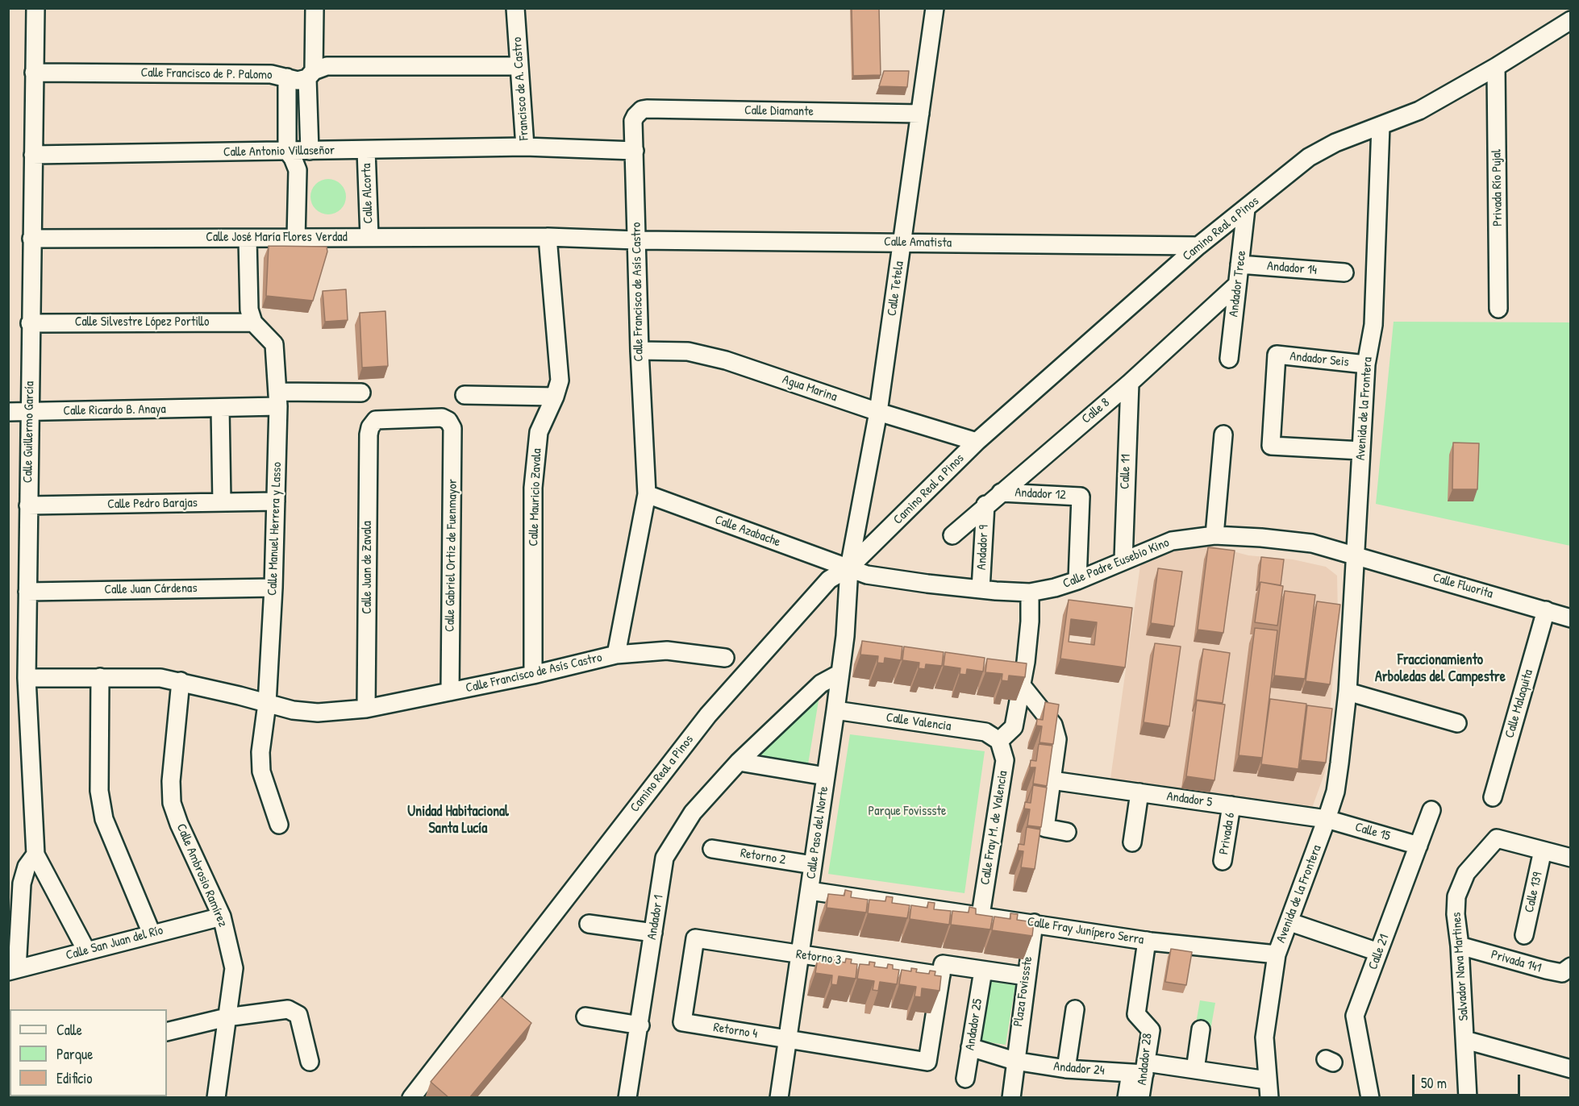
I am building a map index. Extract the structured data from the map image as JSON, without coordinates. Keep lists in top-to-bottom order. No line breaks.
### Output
{"streets":{"street":["Calle Francisco de P. Palomo","Francisco de A. Castro","Calle Diamante","Calle Antonio Villaseñor","Privada Río Pujal","Calle Alcorta","Camino Real a Pinos","Calle José María Flores Verdad","Calle Amatista","Andador 14","Andador Trece","Calle Tetela","Calle Francisco de Asís Castro","Calle Silvestre López Portillo","Andador Seis","Agua Marina","Avenida de la Frontera","Calle Ricardo B. Anaya","Calle 8","Calle Guillermo García","Calle 11","Andador 12","Calle Mauricio Zavala","Calle Pedro Barajas","Calle Manuel Herrera y Lasso","Calle Azabache","Andador 9","Calle Gabriel Ortiz de Fuenmayor","Calle Padre Eusebio Kino","Calle Juan de Zavala","Calle Fluorita","Calle Juan Cárdenas","Calle Malaquita","Calle Valencia","Andador 5","Calle Fray M. de Valencia","Calle 15","Calle Paso del Norte","Privada 6","Retorno 2","Calle Ambrosio Ramírez","Calle 139","Andador 1","Calle Fray Junípero Serra","Calle San Juan del Río","Calle 21","Retorno 3","Privada 141","Salvador Nava Martines","Plaza Fovissste","Andador 25","Retorno 4","Andador 28","Andador 24"]},"crossings":[["Calle Francisco de P. Palomo","Francisco de A. Castro"],["Calle Francisco de P. Palomo","Calle Guillermo García"],["Francisco de A. Castro","Calle Antonio Villaseñor"],["Francisco de A. Castro","Calle Francisco de Asís Castro"],["Calle Diamante","Calle Tetela"],["Calle Diamante","Calle Francisco de Asís Castro"],["Calle Antonio Villaseñor","Calle Alcorta"],["Calle Antonio Villaseñor","Calle Guillermo García"],["Privada Río Pujal","Camino Real a Pinos"],["Calle Alcorta","Calle José María Flores Verdad"],["Camino Real a Pinos","Calle Amatista"],["Camino Real a Pinos","Andador Trece"],["Camino Real a Pinos","Calle Tetela"],["Camino Real a Pinos","Agua Marina"],["Camino Real a Pinos","Avenida de la Frontera"],["Camino Real a Pinos","Calle Azabache"],["Camino Real a Pinos","Calle Padre Eusebio Kino"],["Camino Real a Pinos","Calle Paso del Norte"],["Calle José María Flores Verdad","Calle Amatista"],["Calle José María Flores Verdad","Calle Francisco de Asís Castro"],["Calle José María Flores Verdad","Calle Guillermo García"],["Calle José María Flores Verdad","Calle Mauricio Zavala"],["Calle Amatista","Calle Tetela"],["Calle Amatista","Calle Francisco de Asís Castro"],["Andador 14","Andador Trece"],["Andador Trece","Calle 8"],["Calle Tetela","Agua Marina"],["Calle Tetela","Calle Azabache"],["Calle Tetela","Calle Padre Eusebio Kino"],["Calle Tetela","Calle Paso del Norte"],["Calle Francisco de Asís Castro","Agua Marina"],["Calle Francisco de Asís Castro","Calle Guillermo García"],["Calle Francisco de Asís Castro","Calle Mauricio Zavala"],["Calle Francisco de Asís Castro","Calle Manuel Herrera y Lasso"],["Calle Francisco de Asís Castro","Calle Azabache"],["Calle Francisco de Asís Castro","Calle Gabriel Ortiz de Fuenmayor"],["Calle Francisco de Asís Castro","Calle Juan de Zavala"],["Calle Francisco de Asís Castro","Calle Ambrosio Ramírez"],["Calle Silvestre López Portillo","Calle Guillermo García"],["Calle Silvestre López Portillo","Calle Manuel Herrera y Lasso"],["Andador Seis","Avenida de la Frontera"],["Avenida de la Frontera","Calle Padre Eusebio Kino"],["Avenida de la Frontera","Calle Fluorita"],["Avenida de la Frontera","Andador 5"],["Avenida de la Frontera","Calle 15"],["Avenida de la Frontera","Calle Fray Junípero Serra"],["Avenida de la Frontera","Andador 24"],["Calle Ricardo B. Anaya","Calle Guillermo García"],["Calle Ricardo B. Anaya","Calle Manuel Herrera y Lasso"],["Calle 8","Calle 11"],["Calle 8","Andador 12"],["Calle 8","Andador 9"],["Calle Guillermo García","Calle Pedro Barajas"],["Calle Guillermo García","Calle Juan Cárdenas"],["Calle Guillermo García","Calle San Juan del Río"],["Calle 11","Calle Padre Eusebio Kino"],["Andador 12","Calle Padre Eusebio Kino"],["Calle Pedro Barajas","Calle Manuel Herrera y Lasso"],["Calle Manuel Herrera y Lasso","Calle Juan Cárdenas"],["Calle Azabache","Calle Padre Eusebio Kino"],["Calle Azabache","Calle Paso del Norte"],["Andador 9","Calle Padre Eusebio Kino"],["Calle Gabriel Ortiz de Fuenmayor","Calle Juan de Zavala"],["Calle Padre Eusebio Kino","Calle Fluorita"],["Calle Padre Eusebio Kino","Calle Paso del Norte"],["Calle Fluorita","Calle Malaquita"],["Calle Valencia","Calle Fray M. de Valencia"],["Calle Valencia","Calle Paso del Norte"],["Andador 5","Calle 15"],["Andador 5","Privada 6"],["Calle Fray M. de Valencia","Calle Fray Junípero Serra"],["Calle 15","Calle 21"],["Calle Paso del Norte","Retorno 2"],["Calle Paso del Norte","Andador 1"],["Calle Paso del Norte","Calle Fray Junípero Serra"],["Calle Paso del Norte","Retorno 3"],["Calle Paso del Norte","Retorno 4"],["Calle Ambrosio Ramírez","Calle San Juan del Río"],["Calle 139","Salvador Nava Martines"],["Calle Fray Junípero Serra","Plaza Fovissste"],["Calle Fray Junípero Serra","Andador 28"],["Retorno 3","Retorno 4"],["Privada 141","Salvador Nava Martines"],["Plaza Fovissste","Andador 24"],["Andador 25","Andador 24"],["Andador 28","Andador 24"]],"districts":["Fraccionamiento Arboledas del Campestre","Unidad Habitacional Santa Lucía"],"parks":["Parque Fovissste"],"legend":["Calle","Parque","Edificio"],"scale_bar":"50 m"}
